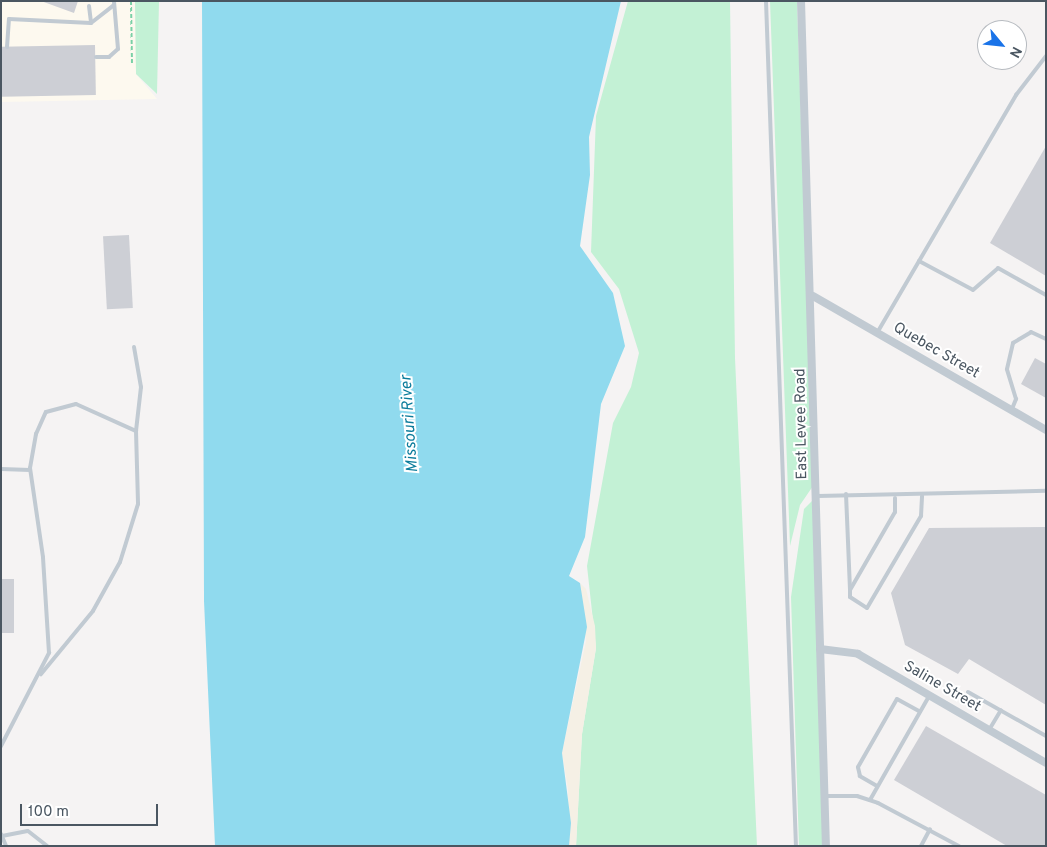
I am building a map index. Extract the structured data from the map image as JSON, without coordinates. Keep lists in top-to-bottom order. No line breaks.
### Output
{"streets":{"street":["Quebec Street","East Levee Road","Saline Street"]},"crossings":[["Quebec Street","East Levee Road"],["East Levee Road","Saline Street"]],"water":["Missouri River"],"scale_bar":"100 m","north":"bottom right"}
